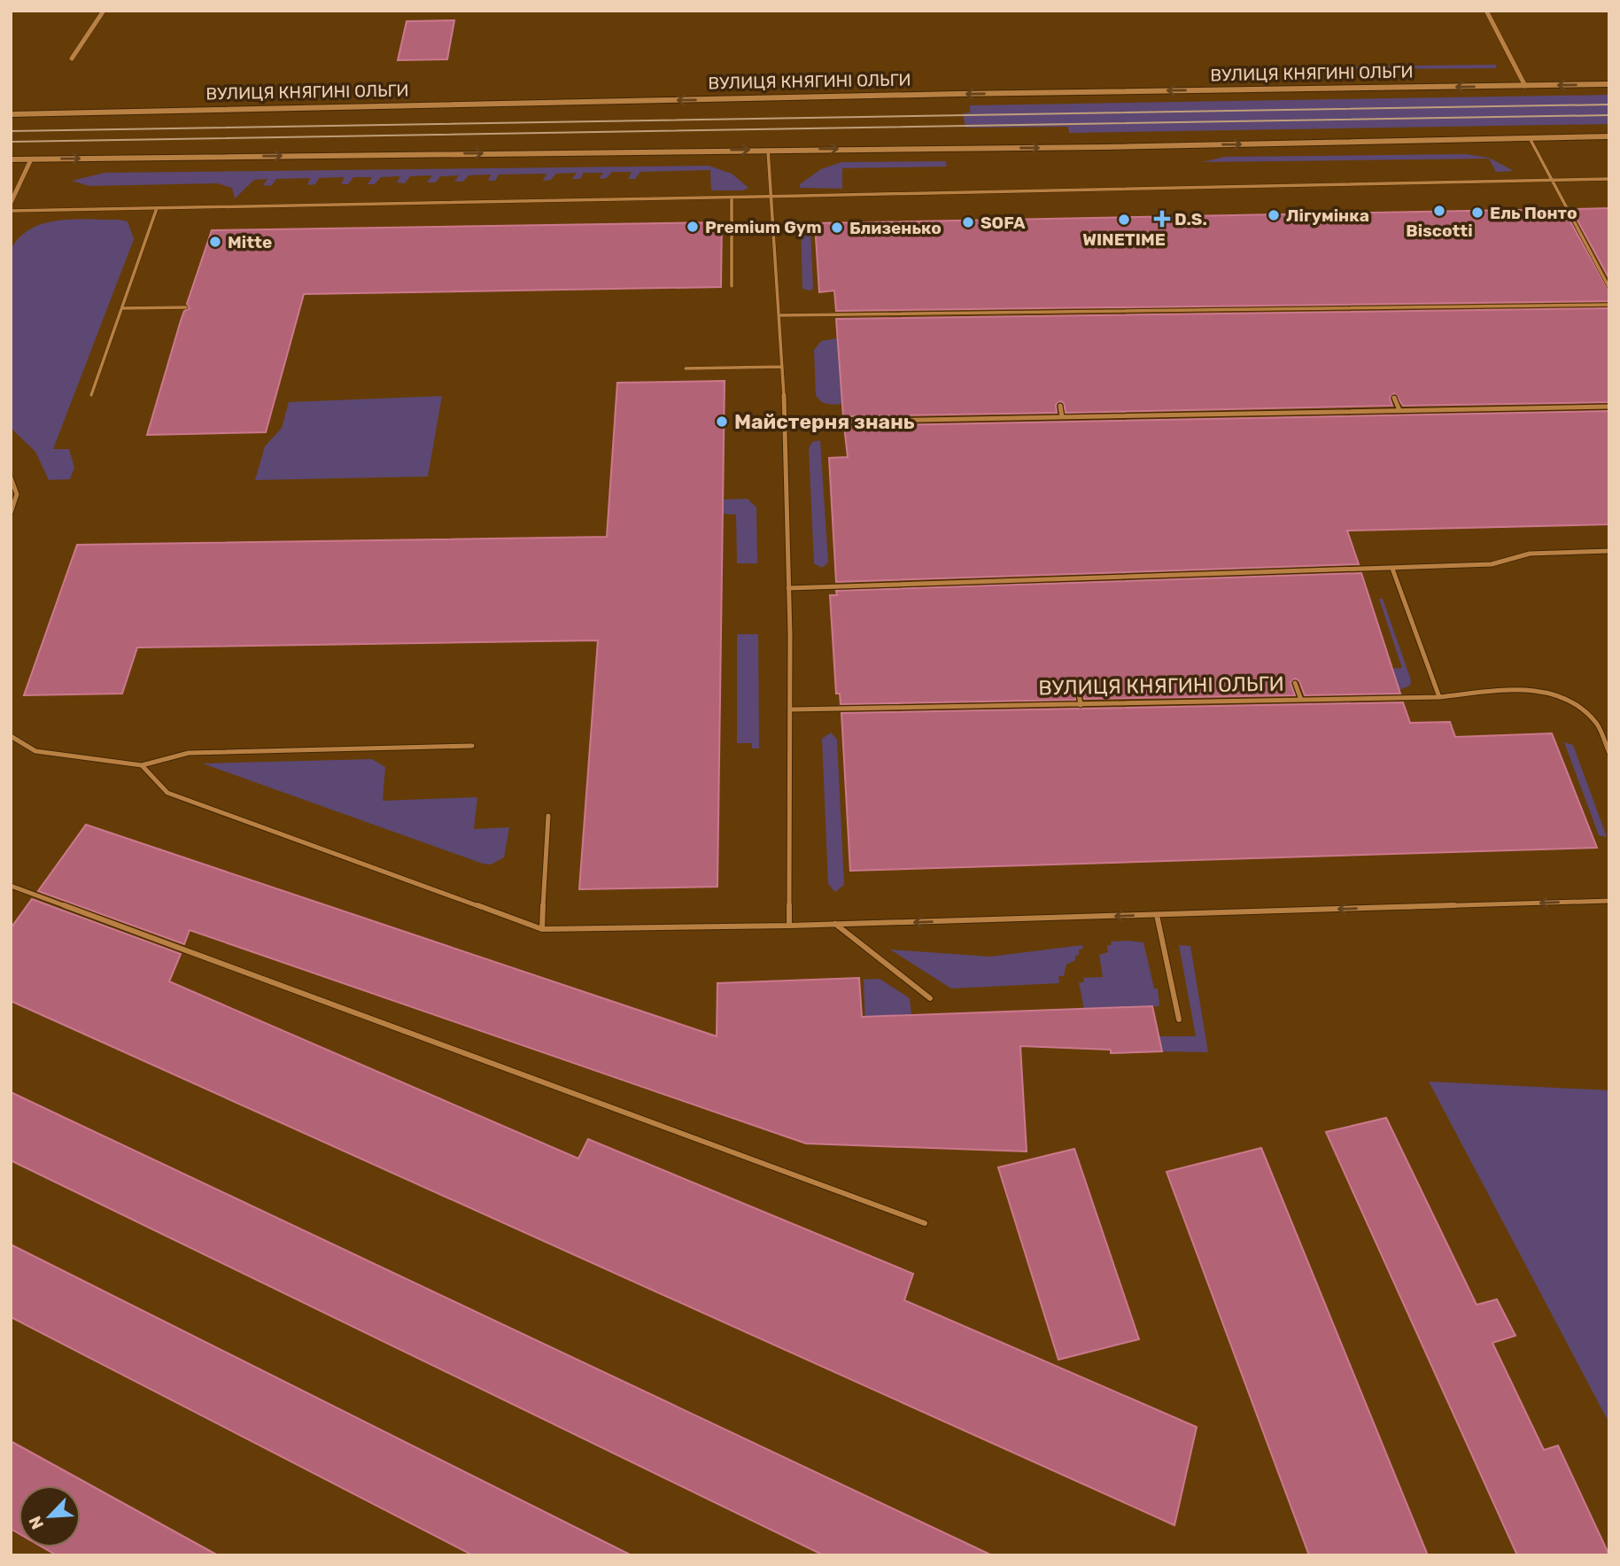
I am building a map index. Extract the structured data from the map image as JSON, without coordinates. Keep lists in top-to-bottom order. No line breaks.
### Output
{"streets":{"main road":["ВУЛИЦЯ КНЯГИНІ ОЛЬГИ"]},"places":{"other":["Biscotti","Ель Понто","Лігумінка","WINETIME","SOFA","Premium Gym","Близенько","Mitte","Майстерня знань"],"health":["D.S."]},"north":"bottom left"}
